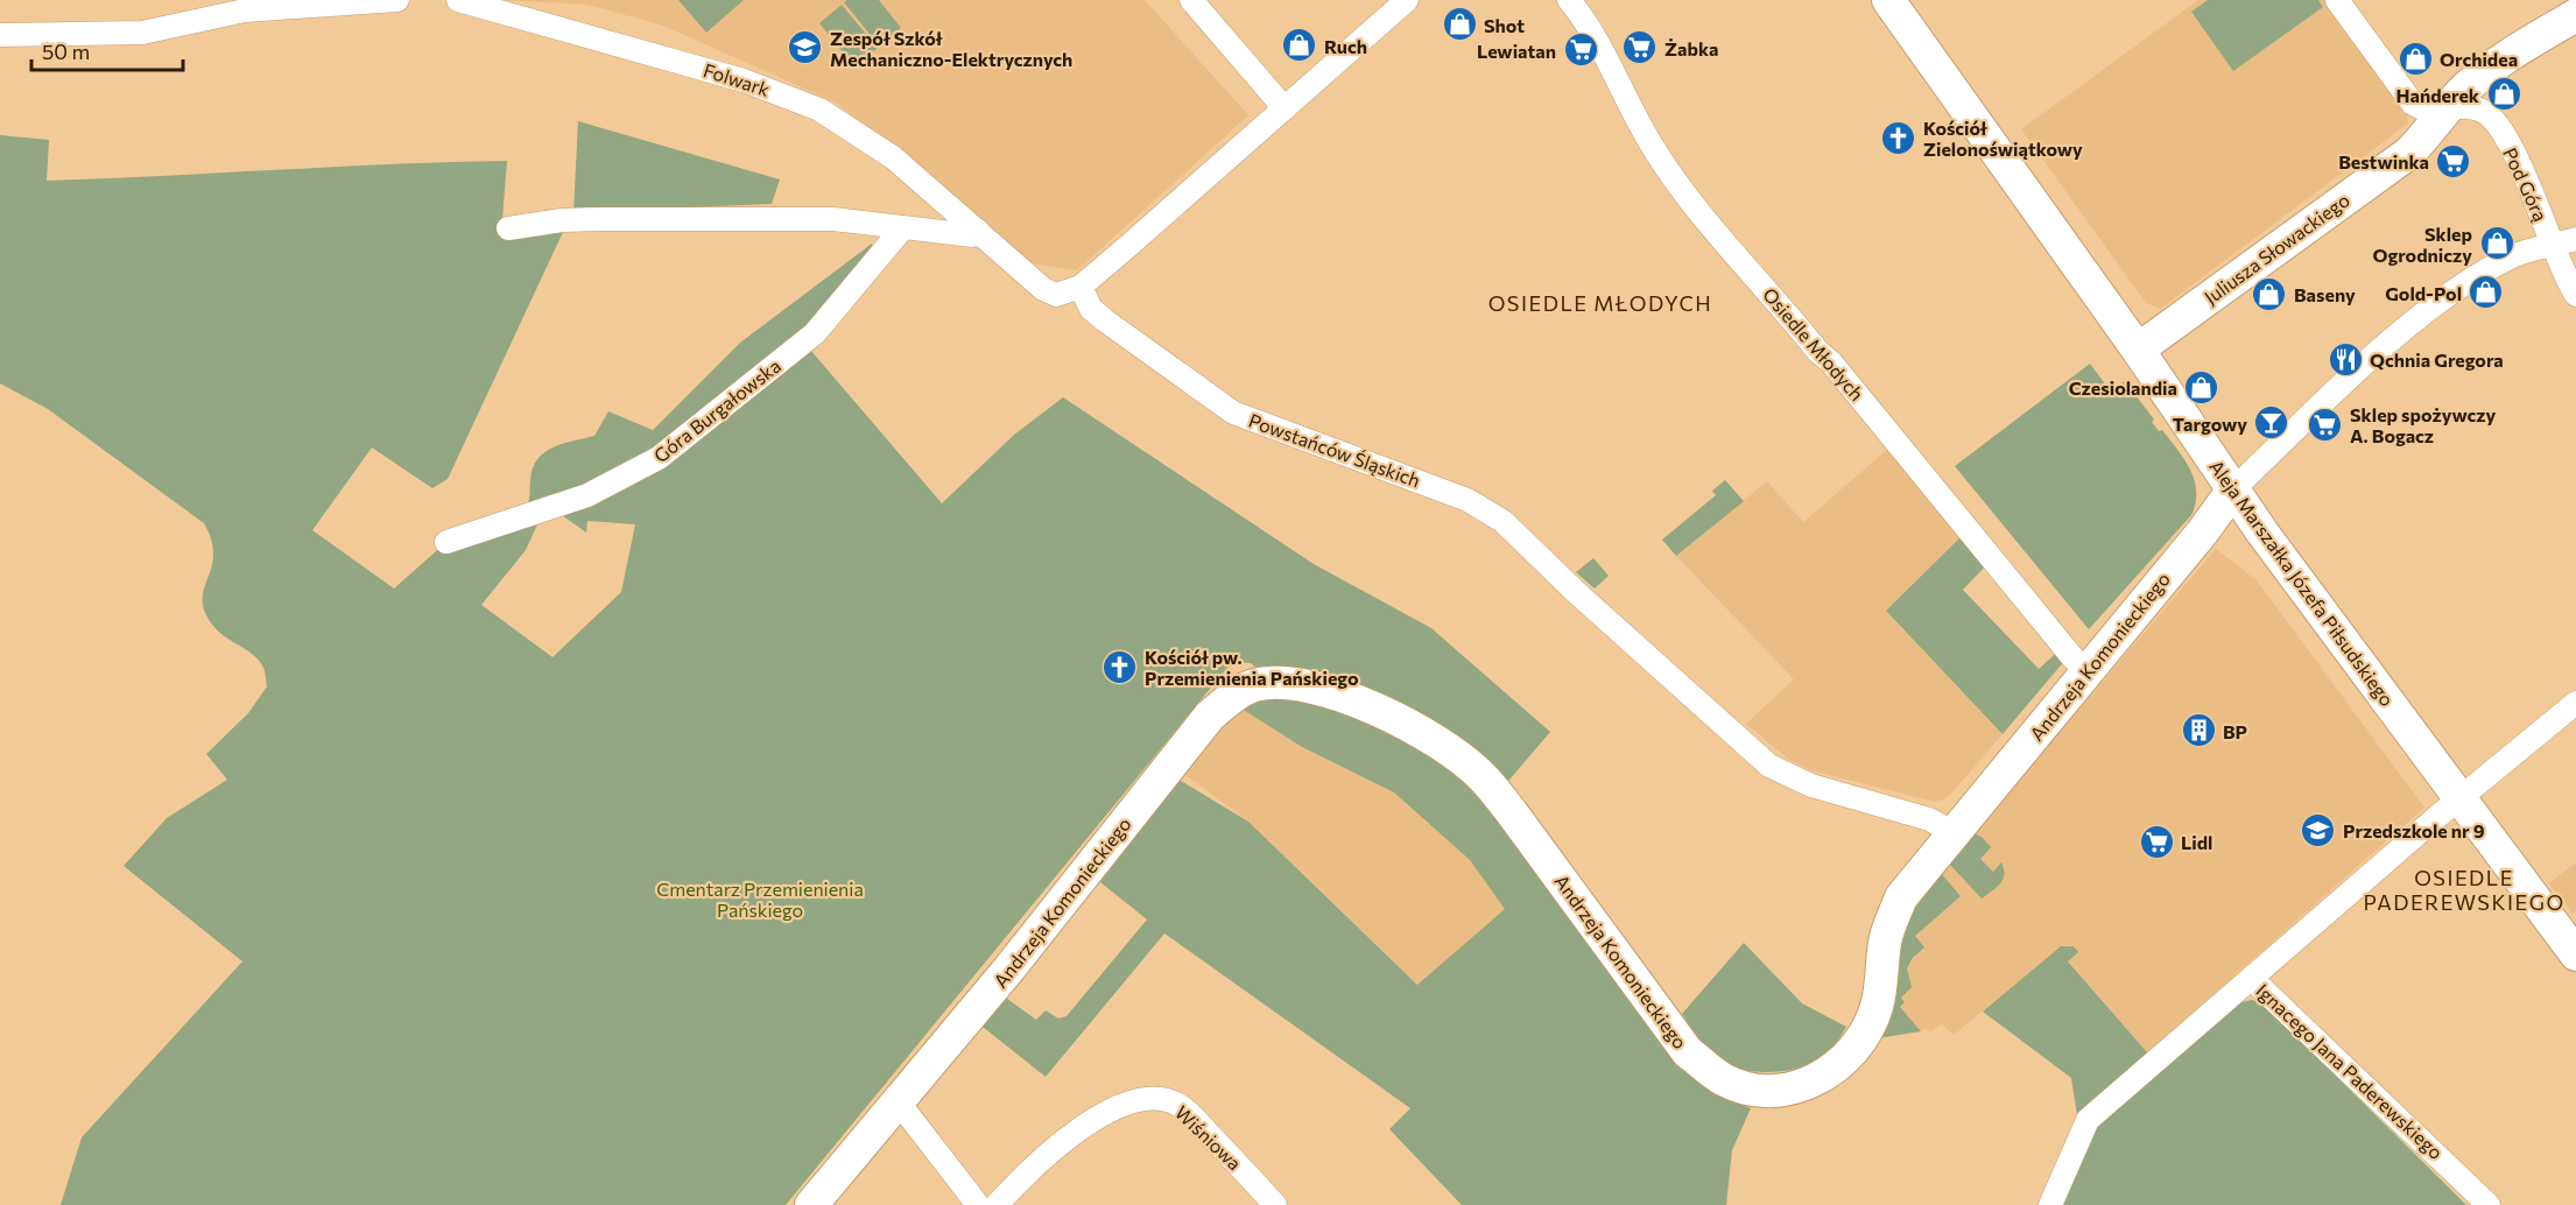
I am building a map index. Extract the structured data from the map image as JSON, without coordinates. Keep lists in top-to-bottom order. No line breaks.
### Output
{"streets":{"street":["Folwark","Pod Górą","Juliusza Słowackiego","Osiedle Młodych","Góra Burgałowska","Powstańców Śląskich","Aleja Marszałka Józefa Piłsudskiego","Andrzeja Komonieckiego","Ignacego Jana Paderewskiego","Wiśniowa"]},"crossings":[["Folwark","Powstańców Śląskich"],["Pod Górą","Juliusza Słowackiego"],["Pod Górą","Andrzeja Komonieckiego"],["Juliusza Słowackiego","Aleja Marszałka Józefa Piłsudskiego"],["Osiedle Młodych","Andrzeja Komonieckiego"],["Powstańców Śląskich","Andrzeja Komonieckiego"],["Aleja Marszałka Józefa Piłsudskiego","Andrzeja Komonieckiego"]],"districts":["OSIEDLE MŁODYCH","OSIEDLE PADEREWSKIEGO"],"parks":["Cmentarz Przemienienia Pańskiego"],"places":{"shop":["Shot","Ruch","Orchidea","Hańderek","Sklep Ogrodniczy","Gold-Pol","Baseny","Czesiolandia"],"school or university":["Zespół Szkół Mechaniczno-Elektrycznych","Przedszkole nr 9"],"supermarket":["Żabka","Lewiatan","Bestwinka","Sklep spożywczy A. Bogacz","Lidl"],"church":["Kościół Zielonoświątkowy","Kościół pw. Przemienienia Pańskiego"],"restaurant":["Qchnia Gregora"],"bar":["Targowy"],"building":["BP"]},"scale_bar":"50 m"}
